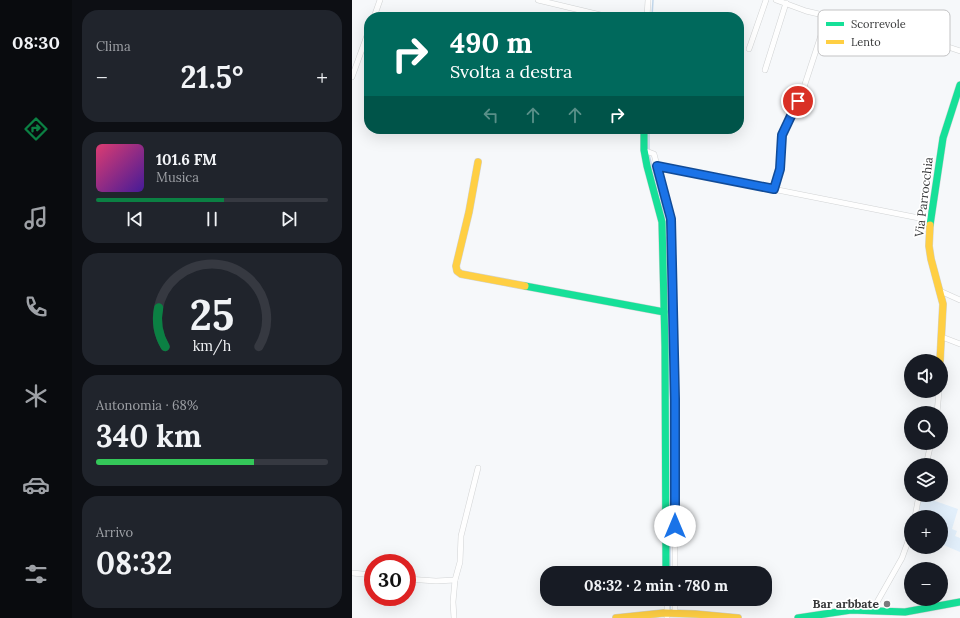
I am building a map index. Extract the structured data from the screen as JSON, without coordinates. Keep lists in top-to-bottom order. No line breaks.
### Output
{"streets":{"street":["Via Parrocchia"]},"places":["Bar arbbate"],"legend":["Scorrevole","Lento"],"page":{"tabs":"08:30","tile":["Clima",["Autonomia · 68%","340 km"],["Arrivo","08:32"]],"turn":["490 m","Svolta a destra"],"heat":["−","21.5°","+"],"song":["101.6 FM","Musica"],"map_buttons":["+","−"],"limit":"30","trip":"08:32 · 2 min · 780 m","gauge":["25","km/h"]}}
